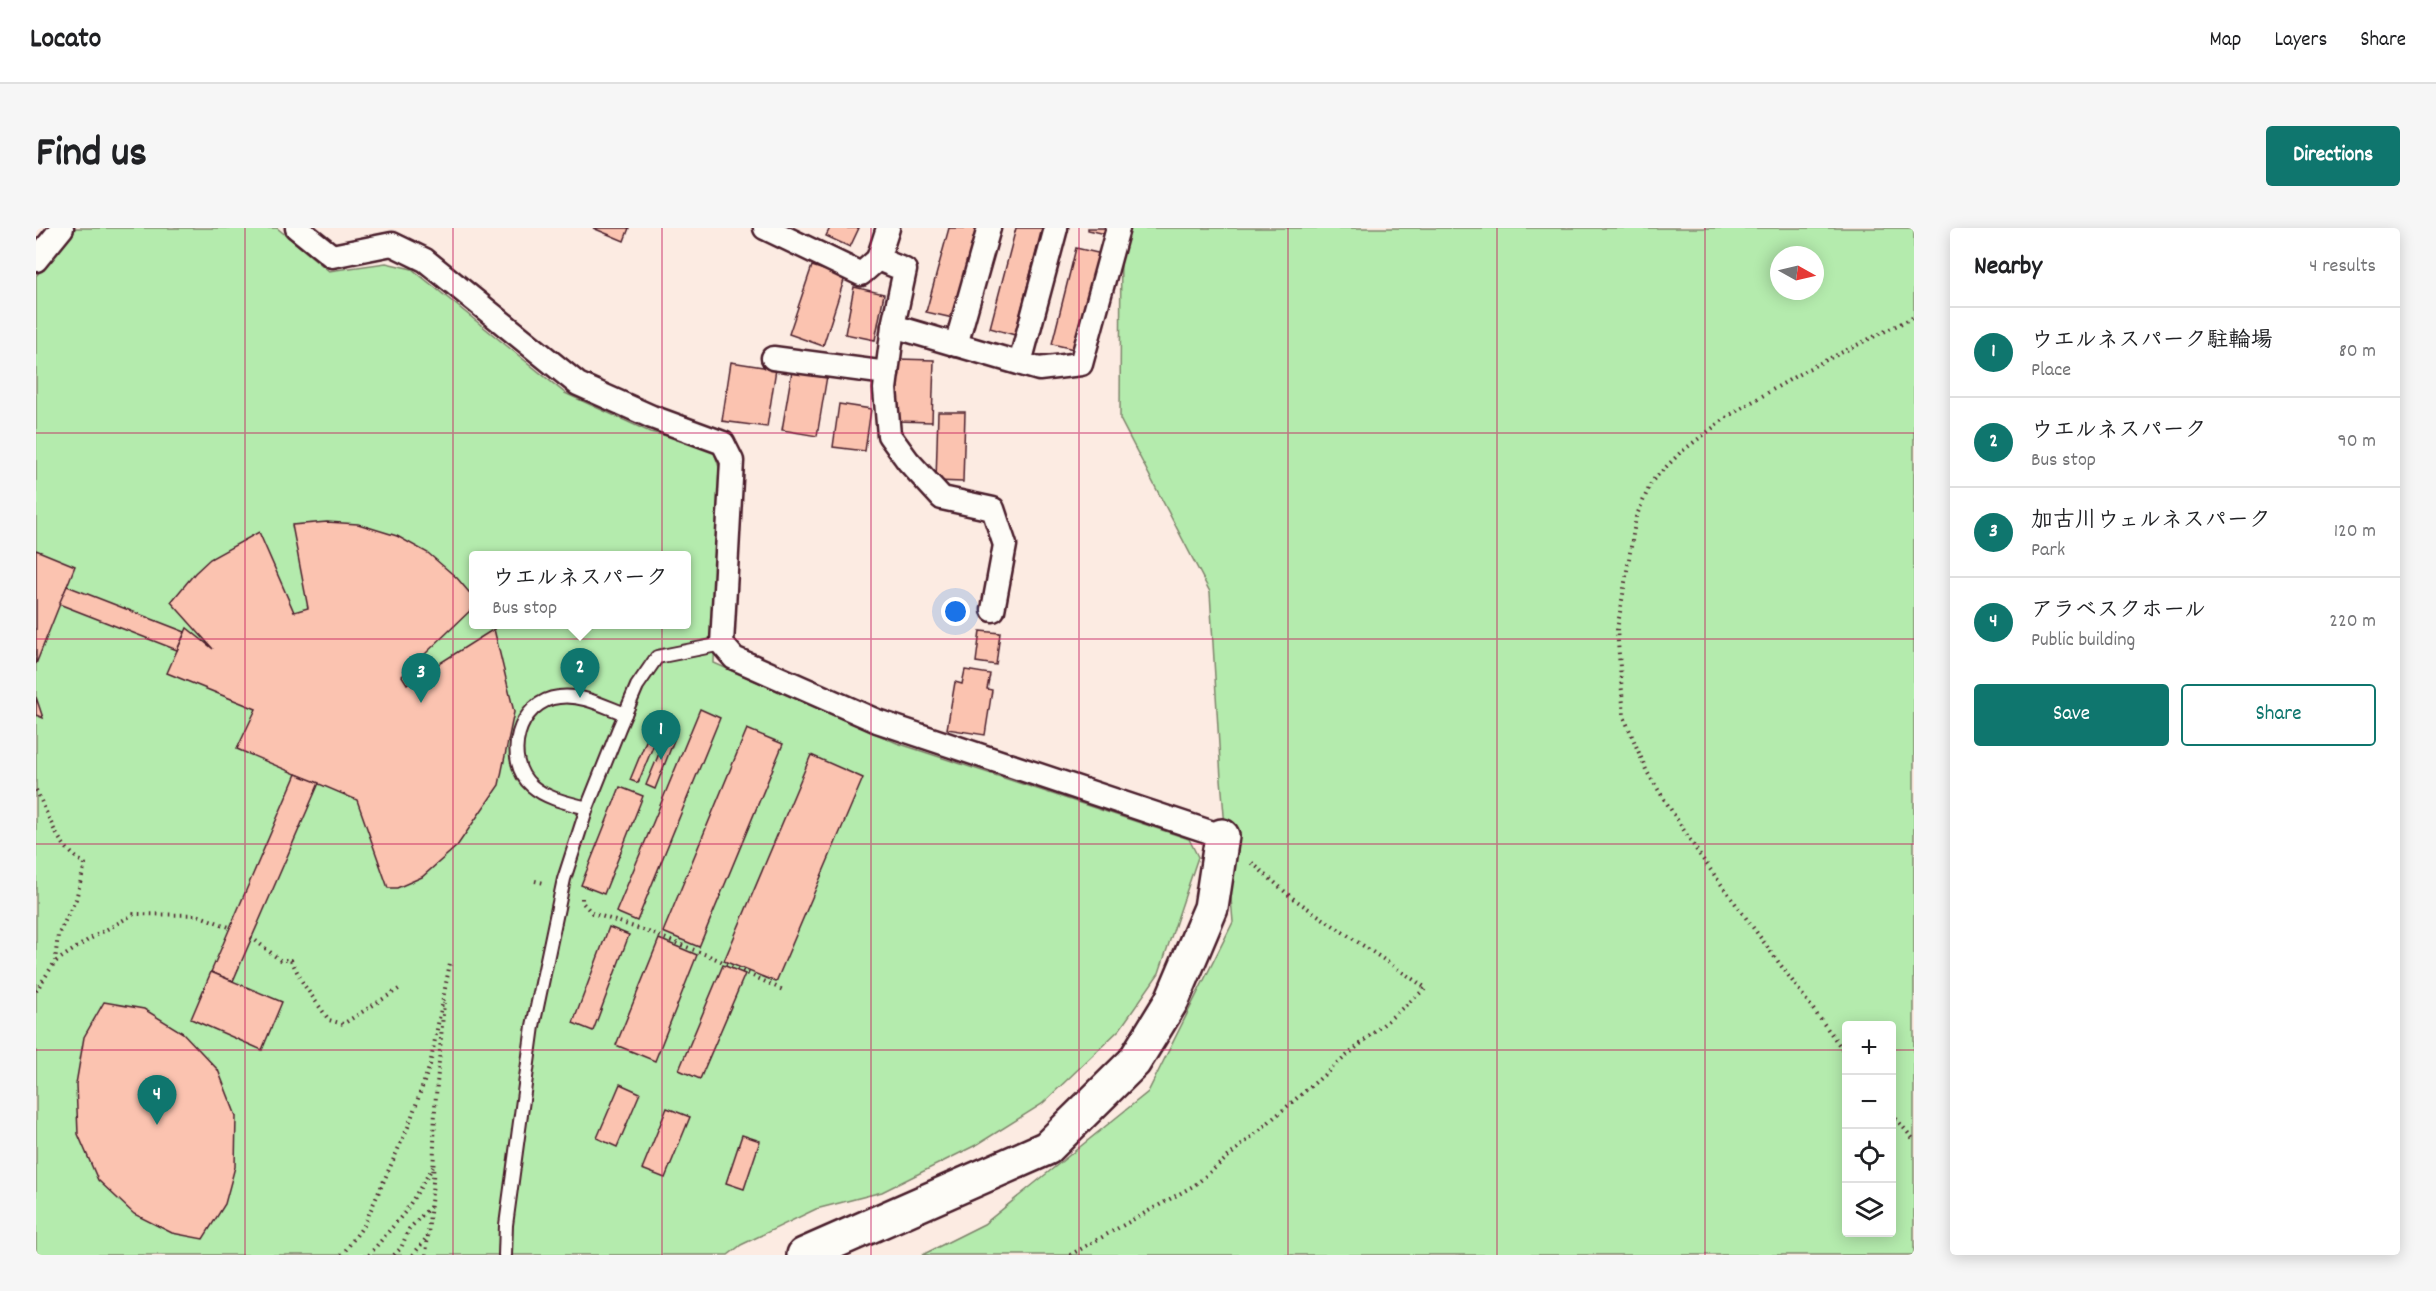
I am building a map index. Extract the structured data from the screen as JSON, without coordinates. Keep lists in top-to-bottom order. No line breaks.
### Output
{"north":"right","page":{"header":"Locato","nav":["Map","Layers","Share"],"title":"Find us","buttons":["Directions",["Save","Share"]],"heading":["Nearby","4 results"],"list":[{"mark":"1","name":"ウエルネスパーク駐輪場","note":"Place","value":"80 m"},{"mark":"2","name":"ウエルネスパーク","note":"Bus stop","value":"90 m"},{"mark":"3","name":"加古川ウェルネスパーク","note":"Park","value":"120 m"},{"mark":"4","name":"アラベスクホール","note":"Public building","value":"220 m"}],"popup":["ウエルネスパーク","Bus stop"],"pins":["2","3","1","4"],"map_buttons":["+","−"]}}
